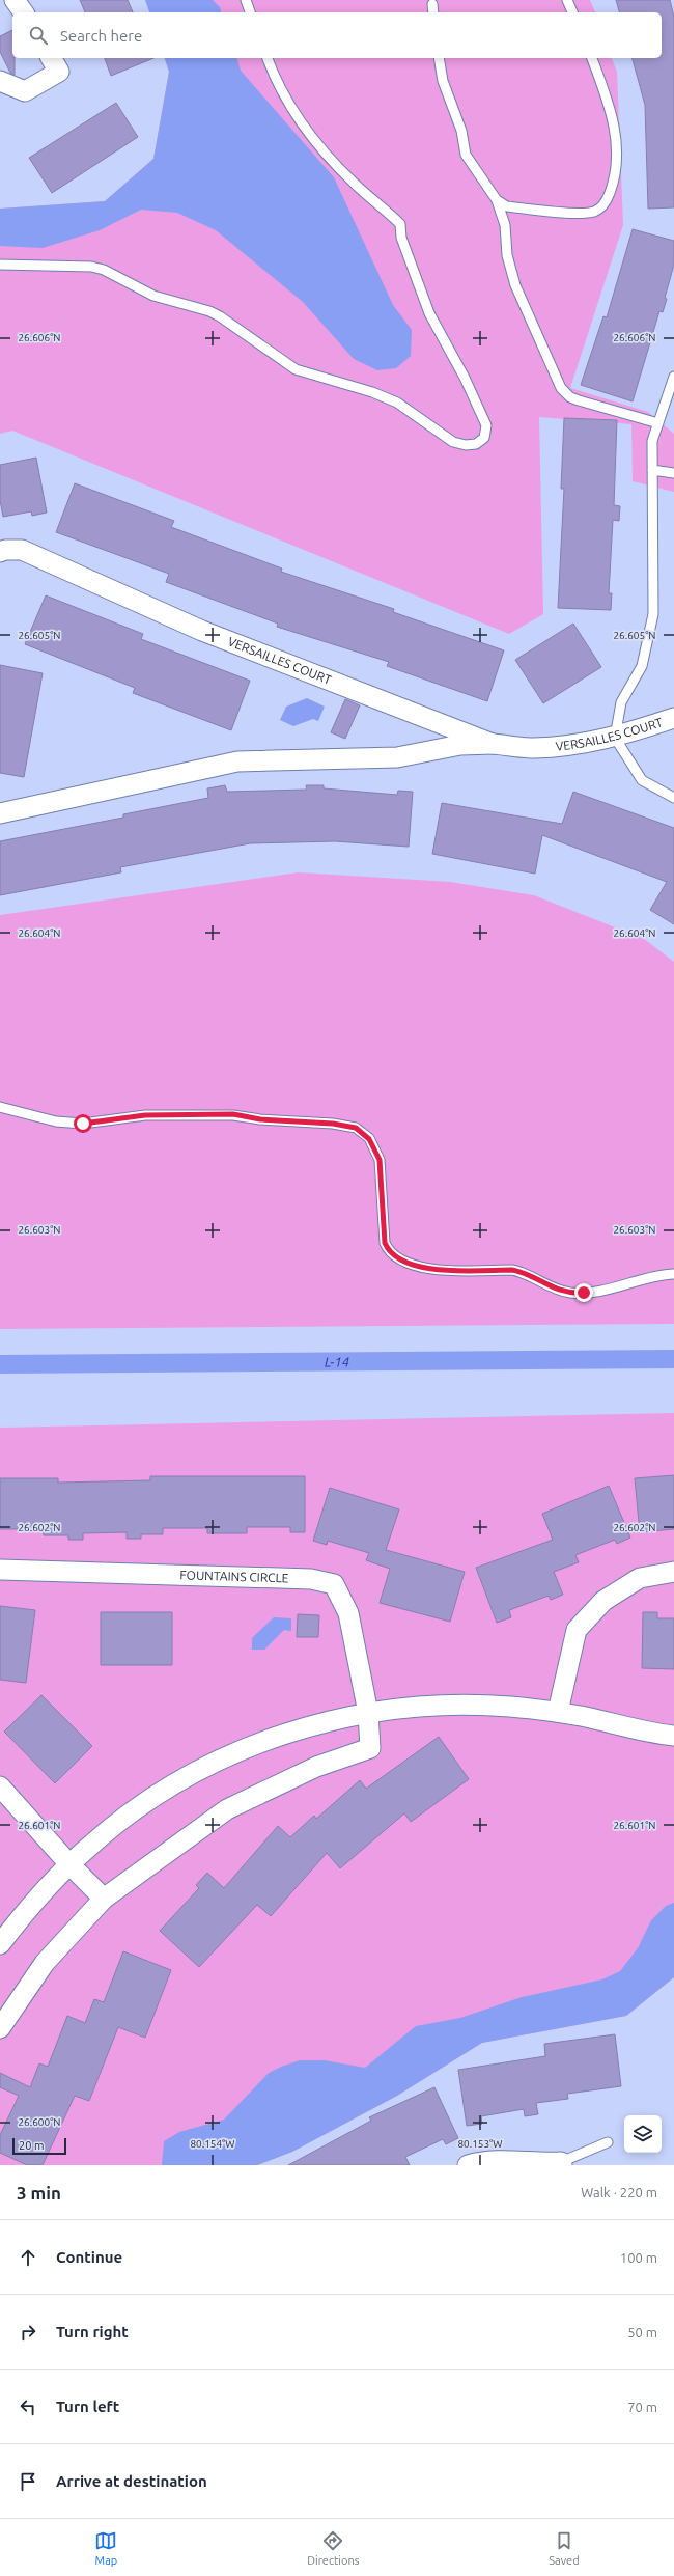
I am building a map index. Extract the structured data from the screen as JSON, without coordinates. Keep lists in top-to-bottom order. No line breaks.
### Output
{"streets":{"street":["VERSAILLES COURT","FOUNTAINS CIRCLE"]},"water":["L-14"],"scale_bar":"20 m","page":{"search":"Search here","scale":"20 m","heading":["3 min","Walk · 220 m"],"list":[["Continue","100 m"],["Turn right","50 m"],["Turn left","70 m"],"Arrive at destination"],"nav":["Map","Directions","Saved"]},"coordinates":["26.606°N","26.605°N","26.604°N","26.603°N","26.602°N","26.601°N","26.600°N","80.154°W","80.153°W"]}
